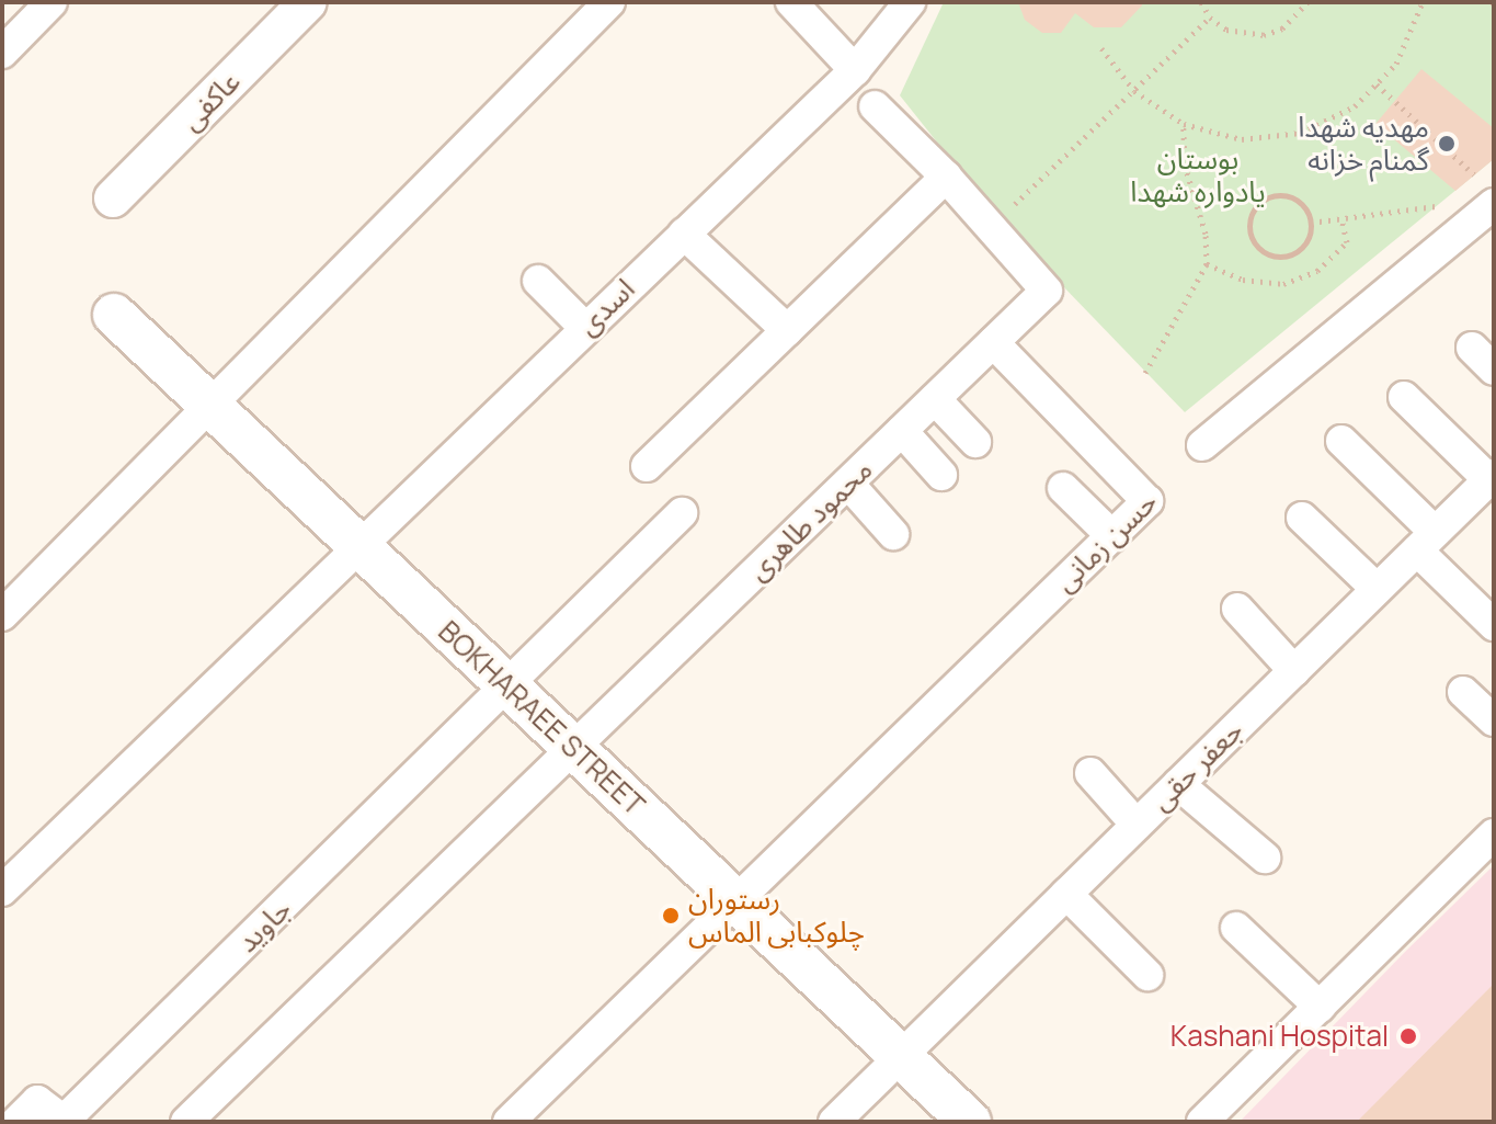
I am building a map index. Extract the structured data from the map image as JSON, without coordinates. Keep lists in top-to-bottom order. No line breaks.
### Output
{"streets":{"main road":["BOKHARAEE STREET"],"street":["عاکفی","اسدی","محمود طاهری","حسن زمانی","جعفر حقی","جاوید"]},"crossings":[["اسدی","BOKHARAEE STREET"],["محمود طاهری","حسن زمانی"],["محمود طاهری","BOKHARAEE STREET"],["حسن زمانی","BOKHARAEE STREET"],["BOKHARAEE STREET","جعفر حقی"],["BOKHARAEE STREET","جاوید"]],"parks":["بوستان یادواره شهدا"],"places":["مهدیه شهدا گمنام خزانه","رستوران چلوکبابی الماس","Kashani Hospital"]}
